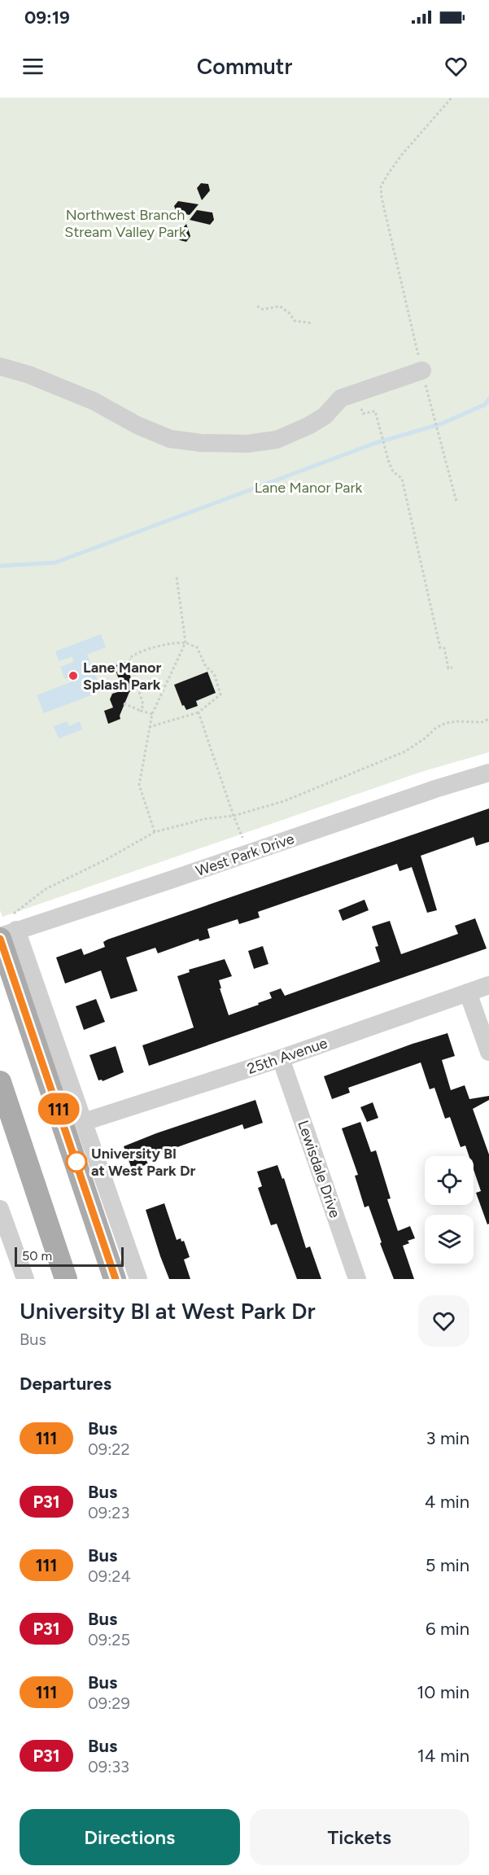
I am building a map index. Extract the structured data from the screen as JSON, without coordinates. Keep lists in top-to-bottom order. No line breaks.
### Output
{"streets":{"street":["West Park Drive","25th Avenue","Lewisdale Drive"]},"crossings":[["25th Avenue","Lewisdale Drive"]],"parks":["Northwest Branch Stream Valley Park","Lane Manor Park"],"places":["Lane Manor Splash Park","University Bl at West Park Dr"],"lines":["bus line 111"],"scale_bar":"50 m","page":{"status":"09:19","header":"Commutr","on_map":"111","scale":"50 m","heading":[["University Bl at West Park Dr","Bus"],"Departures"],"list":[{"mark":"111","name":"Bus","note":"09:22","value":"3 min"},{"mark":"P31","name":"Bus","note":"09:23","value":"4 min"},{"mark":"111","name":"Bus","note":"09:24","value":"5 min"},{"mark":"P31","name":"Bus","note":"09:25","value":"6 min"},{"mark":"111","name":"Bus","note":"09:29","value":"10 min"},{"mark":"P31","name":"Bus","note":"09:33","value":"14 min"}],"buttons":["Directions","Tickets"]}}
